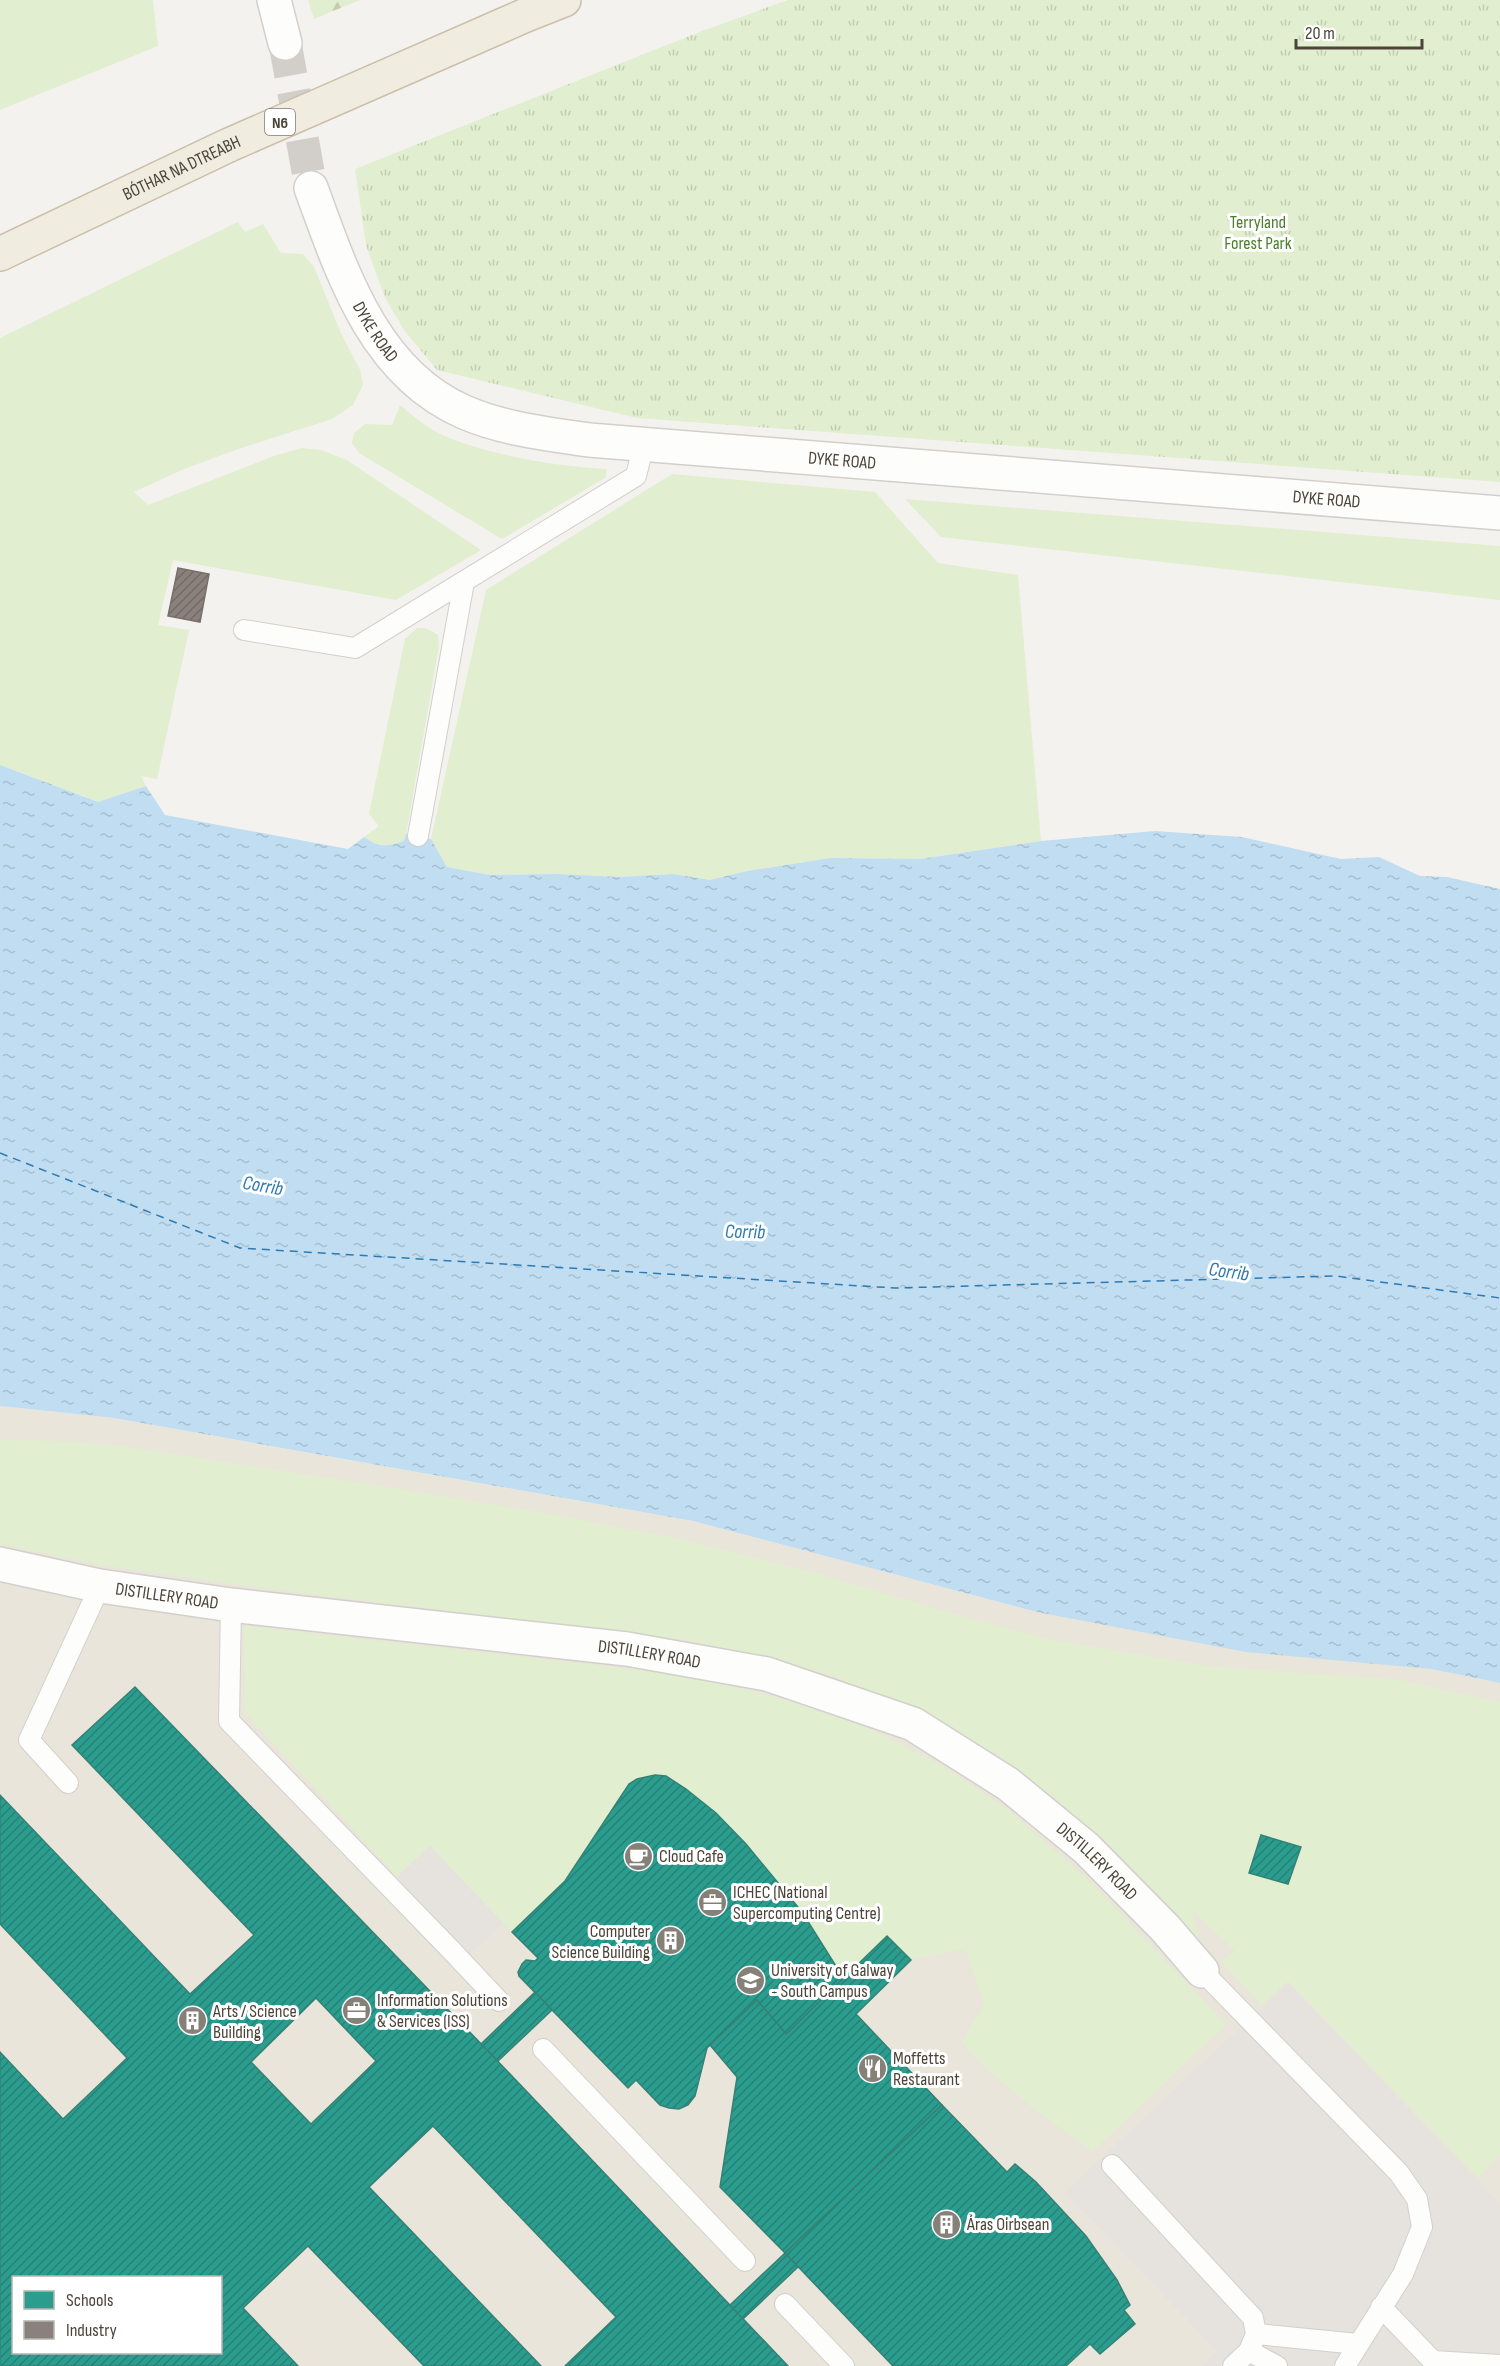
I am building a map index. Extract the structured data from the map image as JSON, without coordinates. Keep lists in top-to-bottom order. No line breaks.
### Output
{"streets":{"highway":["N6","BÓTHAR NA DTREABH"],"street":["DYKE ROAD","DISTILLERY ROAD"]},"water":["Corrib"],"parks":["Terryland Forest Park"],"places":{"cafe":["Cloud Cafe"],"office":["ICHEC (National Supercomputing Centre)","Information Solutions & Services (ISS)"],"building":["Computer Science Building","Arts / Science Building","Áras Oirbsean"],"school or university":["University of Galway - South Campus"],"restaurant":["Moffetts Restaurant"]},"legend":["Schools","Industry"],"scale_bar":"20 m"}
